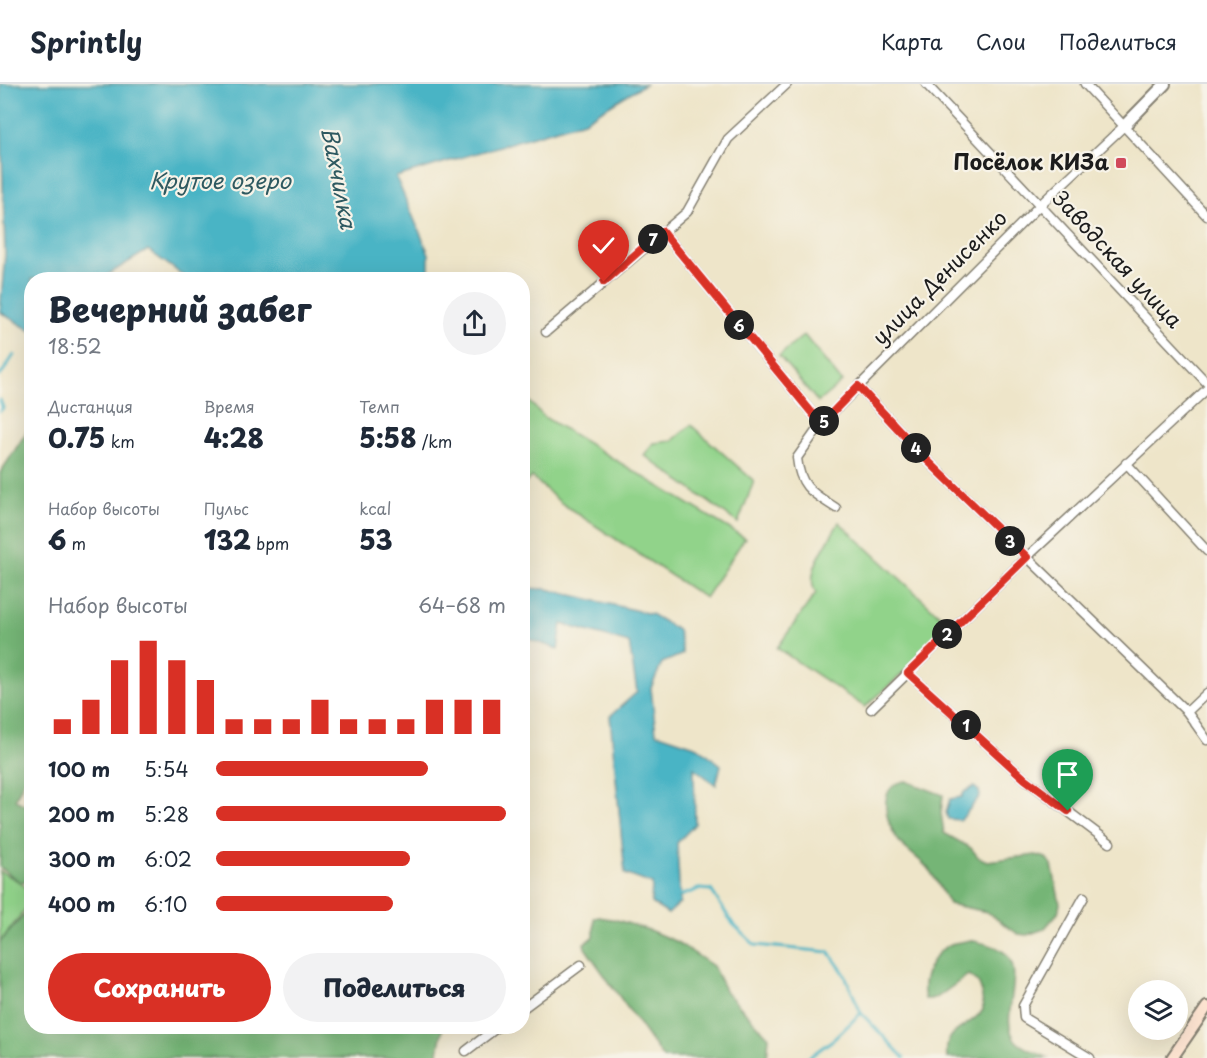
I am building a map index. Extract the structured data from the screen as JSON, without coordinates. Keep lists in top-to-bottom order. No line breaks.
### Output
{"streets":{"street":["Заводская улица","улица Денисенко"]},"crossings":[["Заводская улица","улица Денисенко"]],"water":["Вахчилка","Крутое озеро"],"places":{"transit":["Посёлок КИЗа"]},"page":{"header":"Sprintly","nav":["Карта","Слои","Поделиться"],"pins":["7","6","5","4","3","2","1"],"heading":["Вечерний забег","18:52"],"stats":[["Дистанция","0.75 km"],["Время","4:28"],["Темп","5:58 /km"],["Набор высоты","6 m"],["Пульс","132 bpm"],["kcal","53"]],"chart":["Набор высоты","64–68 m"],"list":[{"name":"100 m","note":"5:54"},{"name":"200 m","note":"5:28"},{"name":"300 m","note":"6:02"},{"name":"400 m","note":"6:10"}],"buttons":["Сохранить","Поделиться"]}}
